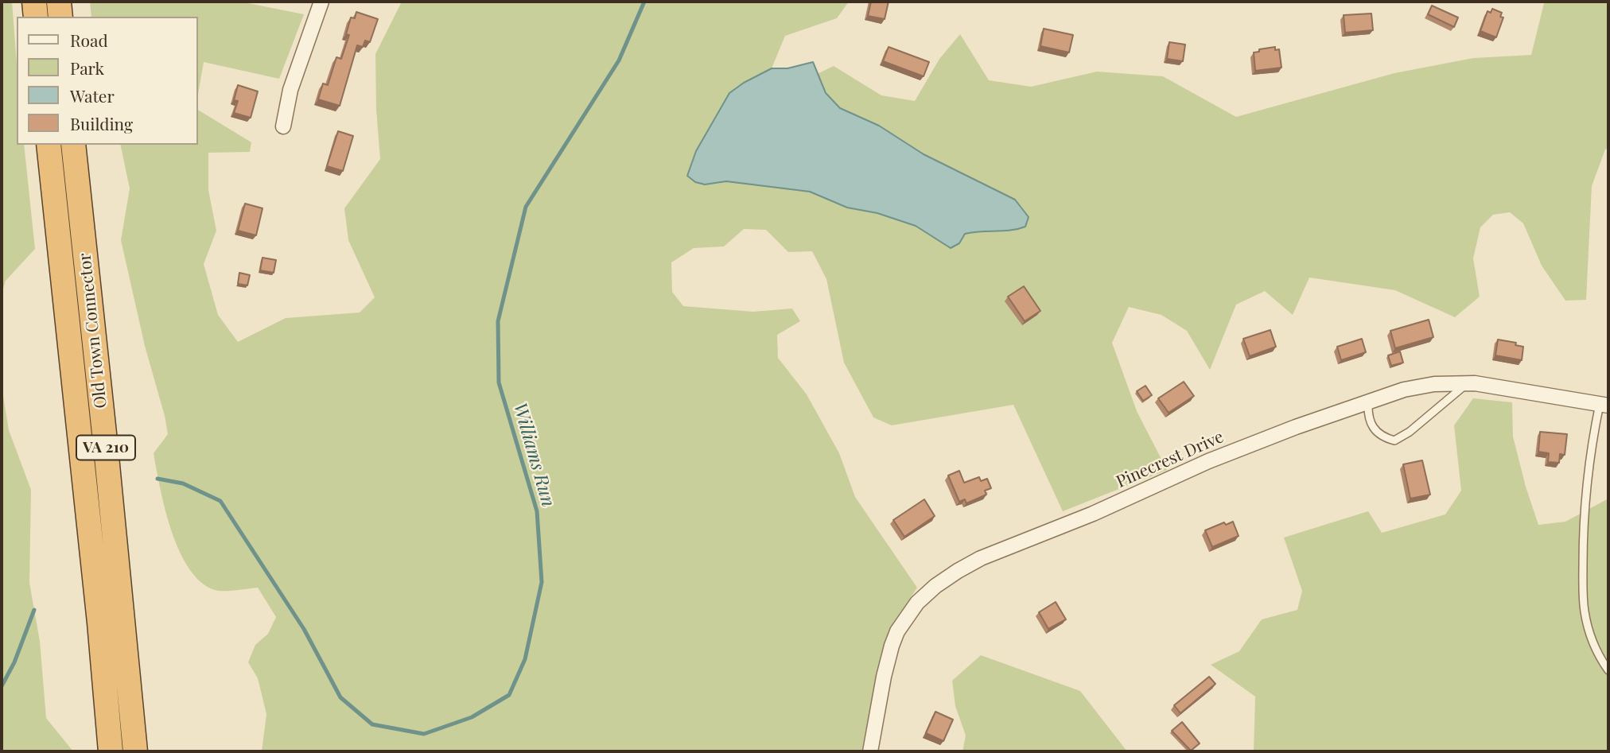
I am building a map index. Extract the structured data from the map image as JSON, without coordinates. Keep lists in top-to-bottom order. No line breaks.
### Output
{"streets":{"highway":["Old Town Connector","VA 210"],"street":["Pinecrest Drive"]},"water":["Williams Run"],"legend":["Road","Park","Water","Building"]}
